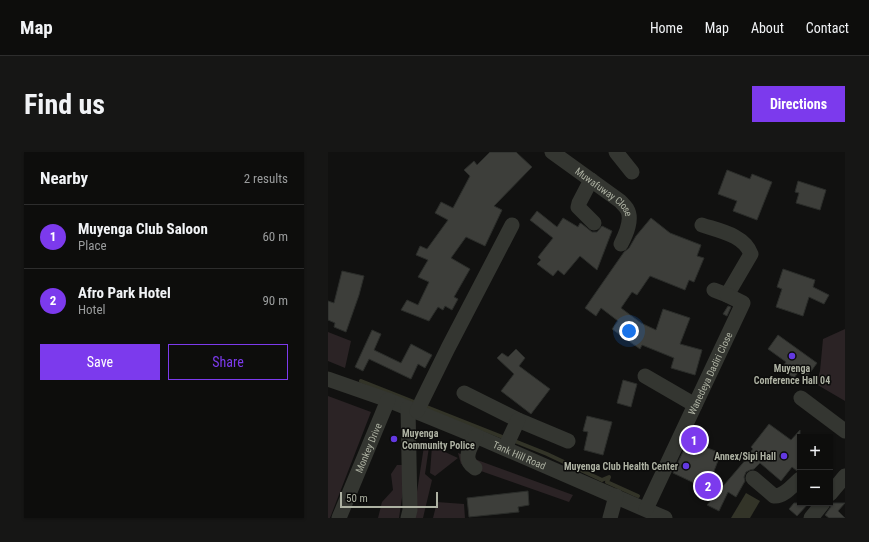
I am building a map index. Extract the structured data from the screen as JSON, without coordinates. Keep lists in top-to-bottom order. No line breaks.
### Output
{"streets":{"street":["Muwafuway Close","Wanedeya Dadiri Close","Monkey Drive","Tank Hill Road"]},"crossings":[["Wanedeya Dadiri Close","Tank Hill Road"],["Monkey Drive","Tank Hill Road"]],"places":["Muyenga Conference Hall 04","Muyenga Community Police","Annex/Sipi Hall","Muyenga Club Health Center"],"scale_bar":"50 m","page":{"header":"Map","nav":["Home","Map","About","Contact"],"buttons":["Directions",["Save","Share"]],"title":"Find us","heading":["Nearby","2 results"],"list":[{"mark":"1","name":"Muyenga Club Saloon","note":"Place","value":"60 m"},{"mark":"2","name":"Afro Park Hotel","note":"Hotel","value":"90 m"}],"pins":["1","2"],"map_buttons":["+","−"],"scale":"50 m"}}
